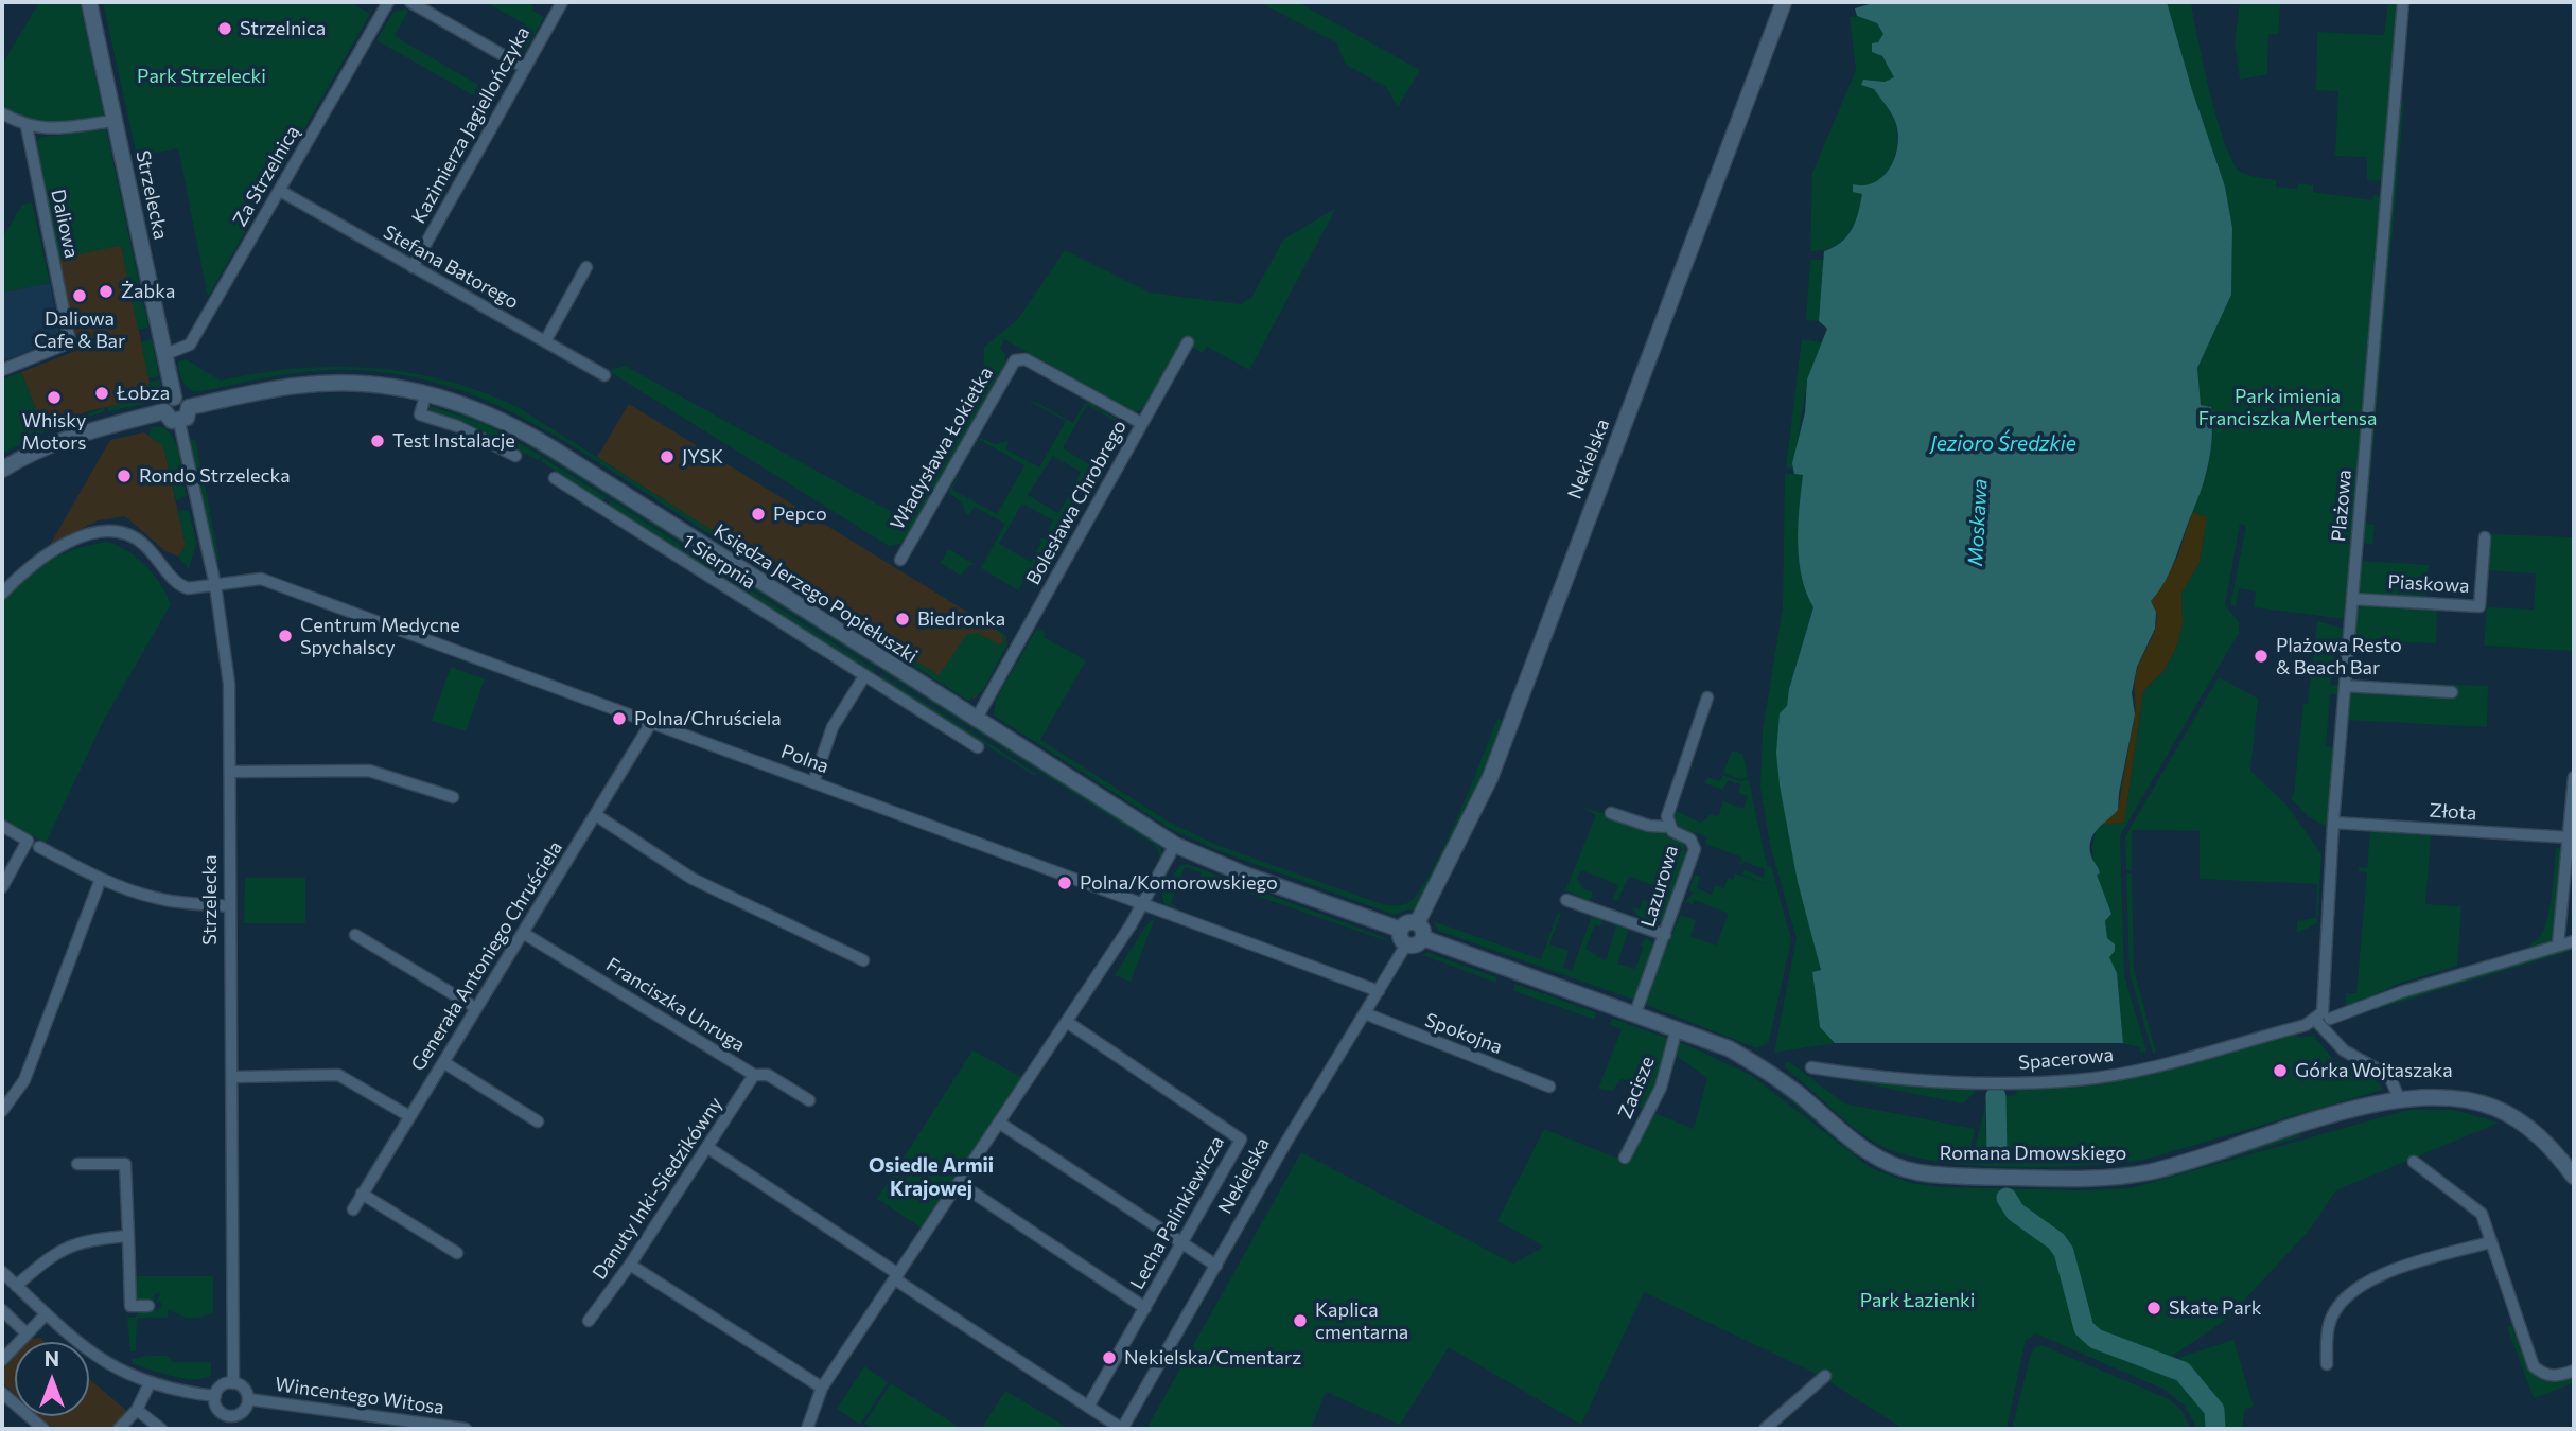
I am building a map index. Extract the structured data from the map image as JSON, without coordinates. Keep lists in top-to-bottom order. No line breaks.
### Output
{"streets":{"street":["Kazimierza Jagiellończyka","Za Strzelnicą","Strzelecka","Daliowa","Stefana Batorego","Władysława Łokietka","Nekielska","Bolesława Chrobrego","Plażowa","1 Sierpnia","Piaskowa","Księdza Jerzego Popiełuszki","Polna","Złota","Lazurowa","Generała Antoniego Chruściela","Franciszka Unruga","Spokojna","Spacerowa","Zacisze","Romana Dmowskiego","Danuty Inki-Siedzikówny","Lecha Palinkiewicza","Wincentego Witosa"]},"crossings":[["Kazimierza Jagiellończyka","Stefana Batorego"],["Za Strzelnicą","Strzelecka"],["Za Strzelnicą","Stefana Batorego"],["Strzelecka","Księdza Jerzego Popiełuszki"],["Strzelecka","Polna"],["Strzelecka","Wincentego Witosa"],["Władysława Łokietka","Bolesława Chrobrego"],["Nekielska","Księdza Jerzego Popiełuszki"],["Nekielska","Polna"],["Nekielska","Spokojna"],["Nekielska","Romana Dmowskiego"],["Bolesława Chrobrego","Księdza Jerzego Popiełuszki"],["Plażowa","Piaskowa"],["Plażowa","Złota"],["Plażowa","Spacerowa"],["Polna","Generała Antoniego Chruściela"],["Lazurowa","Romana Dmowskiego"],["Generała Antoniego Chruściela","Franciszka Unruga"],["Franciszka Unruga","Danuty Inki-Siedzikówny"],["Zacisze","Romana Dmowskiego"]],"districts":["Osiedle Armii Krajowej"],"water":["Jezioro Średzkie","Moskawa"],"parks":["Park Strzelecki","Park imienia Franciszka Mertensa","Park Łazienki"],"places":["Strzelnica","Żabka","Daliowa Cafe & Bar","Łobza","Whisky Motors","Test Instalacje","JYSK","Rondo Strzelecka","Pepco","Biedronka","Centrum Medycne Spychalscy","Plażowa Resto & Beach Bar","Polna/Chruściela","Polna/Komorowskiego","Górka Wojtaszaka","Skate Park","Kaplica cmentarna","Nekielska/Cmentarz"],"north":"top"}
